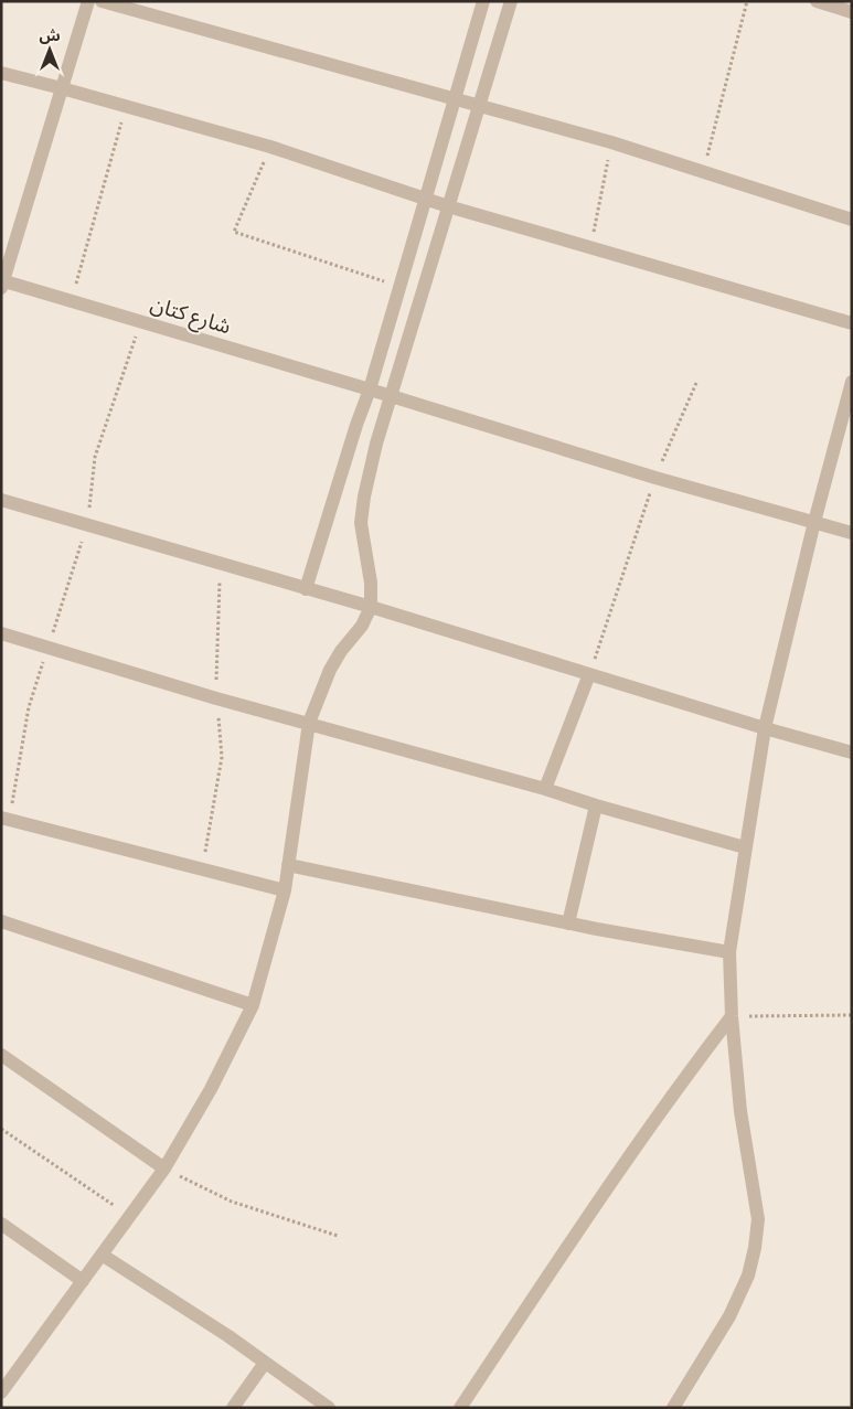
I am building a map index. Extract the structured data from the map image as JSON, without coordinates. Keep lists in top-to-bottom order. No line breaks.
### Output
{"streets":{"street":["شارع كتان"]},"north":"top"}
